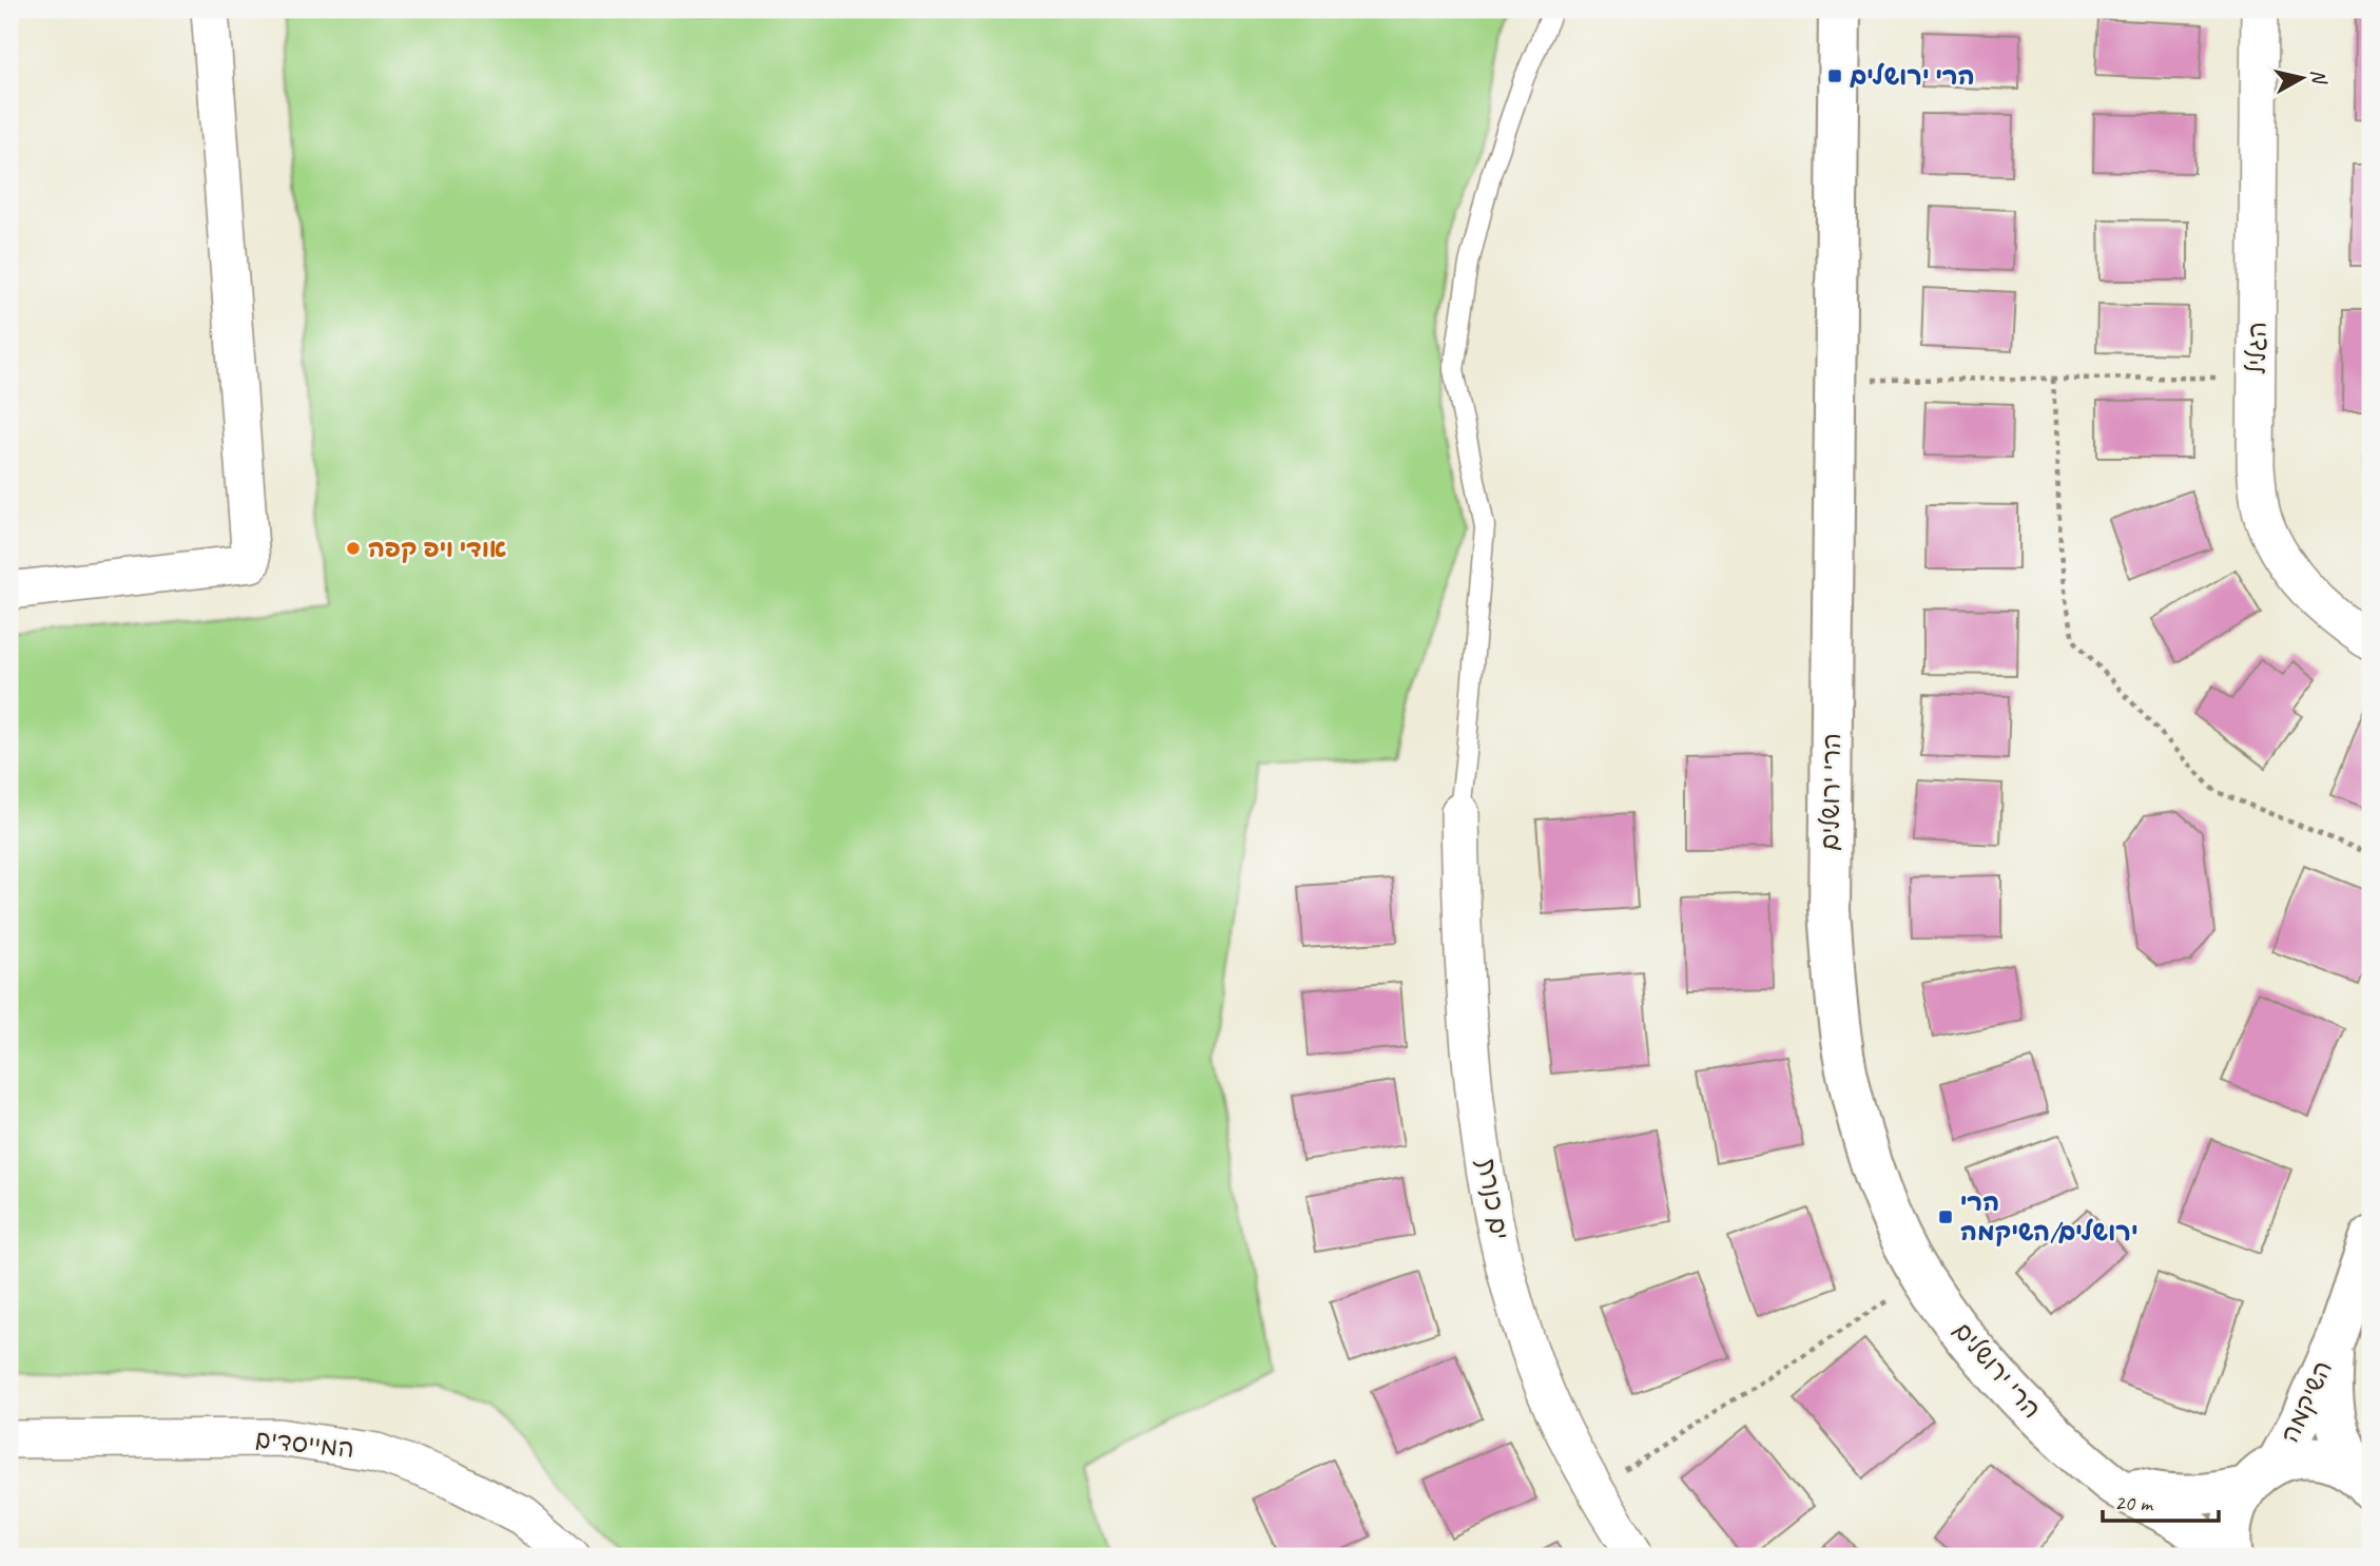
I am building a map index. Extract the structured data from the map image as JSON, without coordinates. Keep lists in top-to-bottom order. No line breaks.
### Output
{"streets":{"street":["הגליל","הרי ירושלים","ים כנרת","השיקמה","המייסדים"]},"crossings":[["הרי ירושלים","השיקמה"]],"places":{"transit":["הרי ירושלים","הרי ירושלים/השיקמה"],"other":["אודי ויפ קפה"]},"scale_bar":"20 m","north":"right"}
